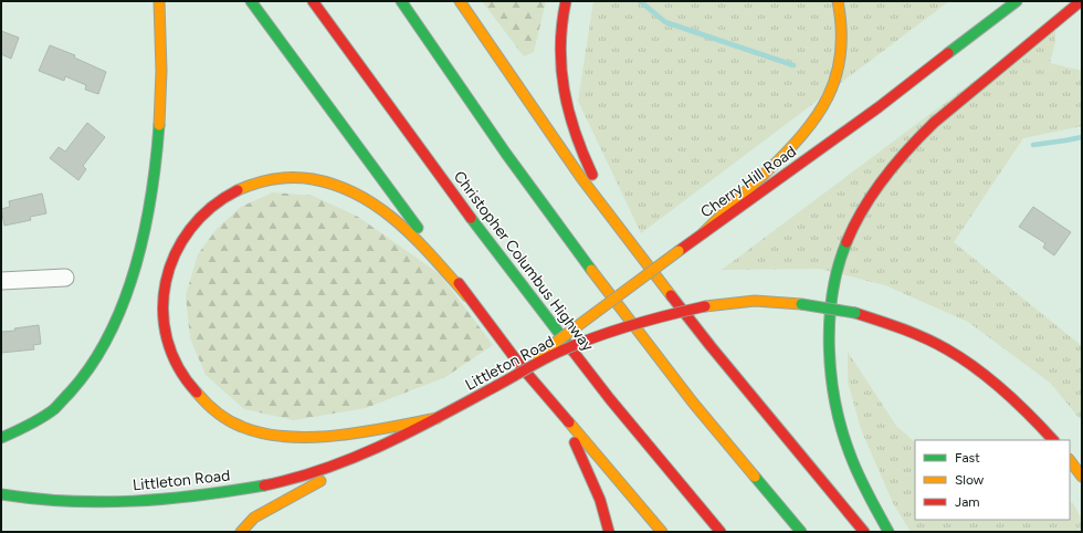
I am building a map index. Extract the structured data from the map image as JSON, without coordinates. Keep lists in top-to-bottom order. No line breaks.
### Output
{"streets":{"main road":["Cherry Hill Road","Christopher Columbus Highway","Littleton Road"]},"crossings":[["Cherry Hill Road","Littleton Road"]],"legend":["Fast","Slow","Jam"]}
